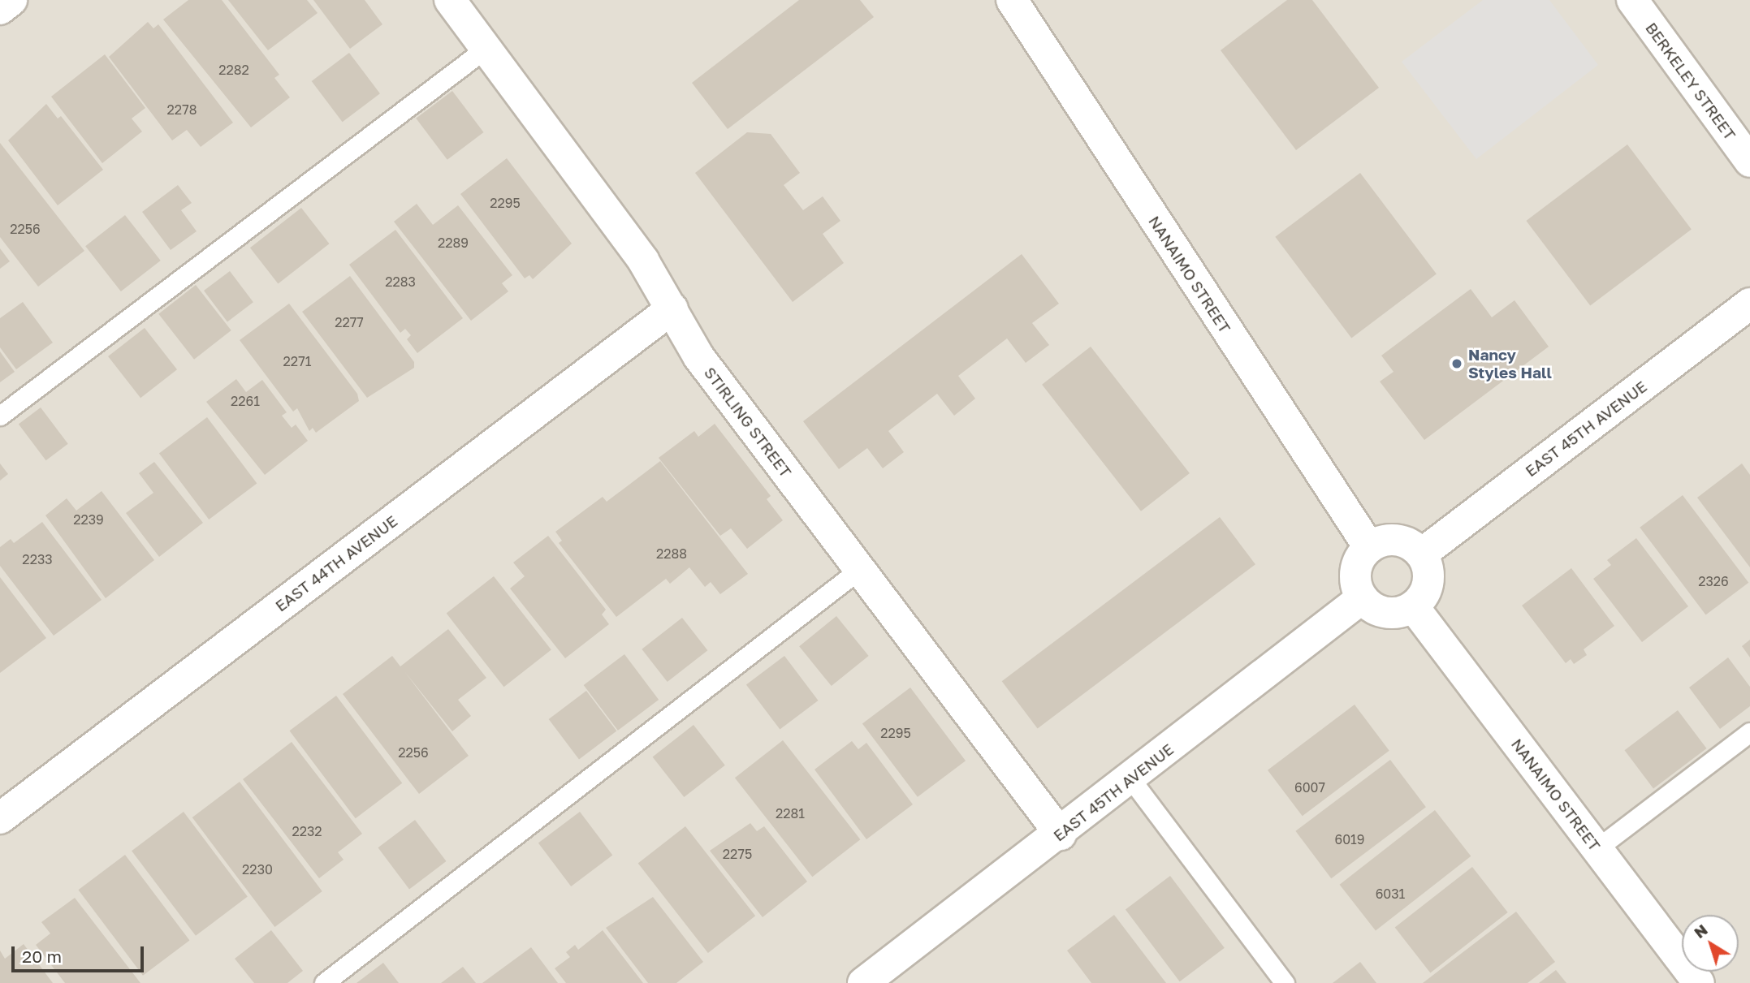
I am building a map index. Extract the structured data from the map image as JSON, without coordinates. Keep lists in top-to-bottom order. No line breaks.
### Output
{"streets":{"street":["BERKELEY STREET","NANAIMO STREET","STIRLING STREET","EAST 45TH AVENUE","EAST 44TH AVENUE"]},"crossings":[["NANAIMO STREET","EAST 45TH AVENUE"],["STIRLING STREET","EAST 45TH AVENUE"],["STIRLING STREET","EAST 44TH AVENUE"]],"places":["Nancy Styles Hall"],"house_numbers":["2282","2278","2295","2256","2289","2283","2277","2271","2261","2239","2288","2233","2326","2295","2256","6007","2281","2232","6019","2275","2230","6031"],"scale_bar":"20 m","north":"top left"}
